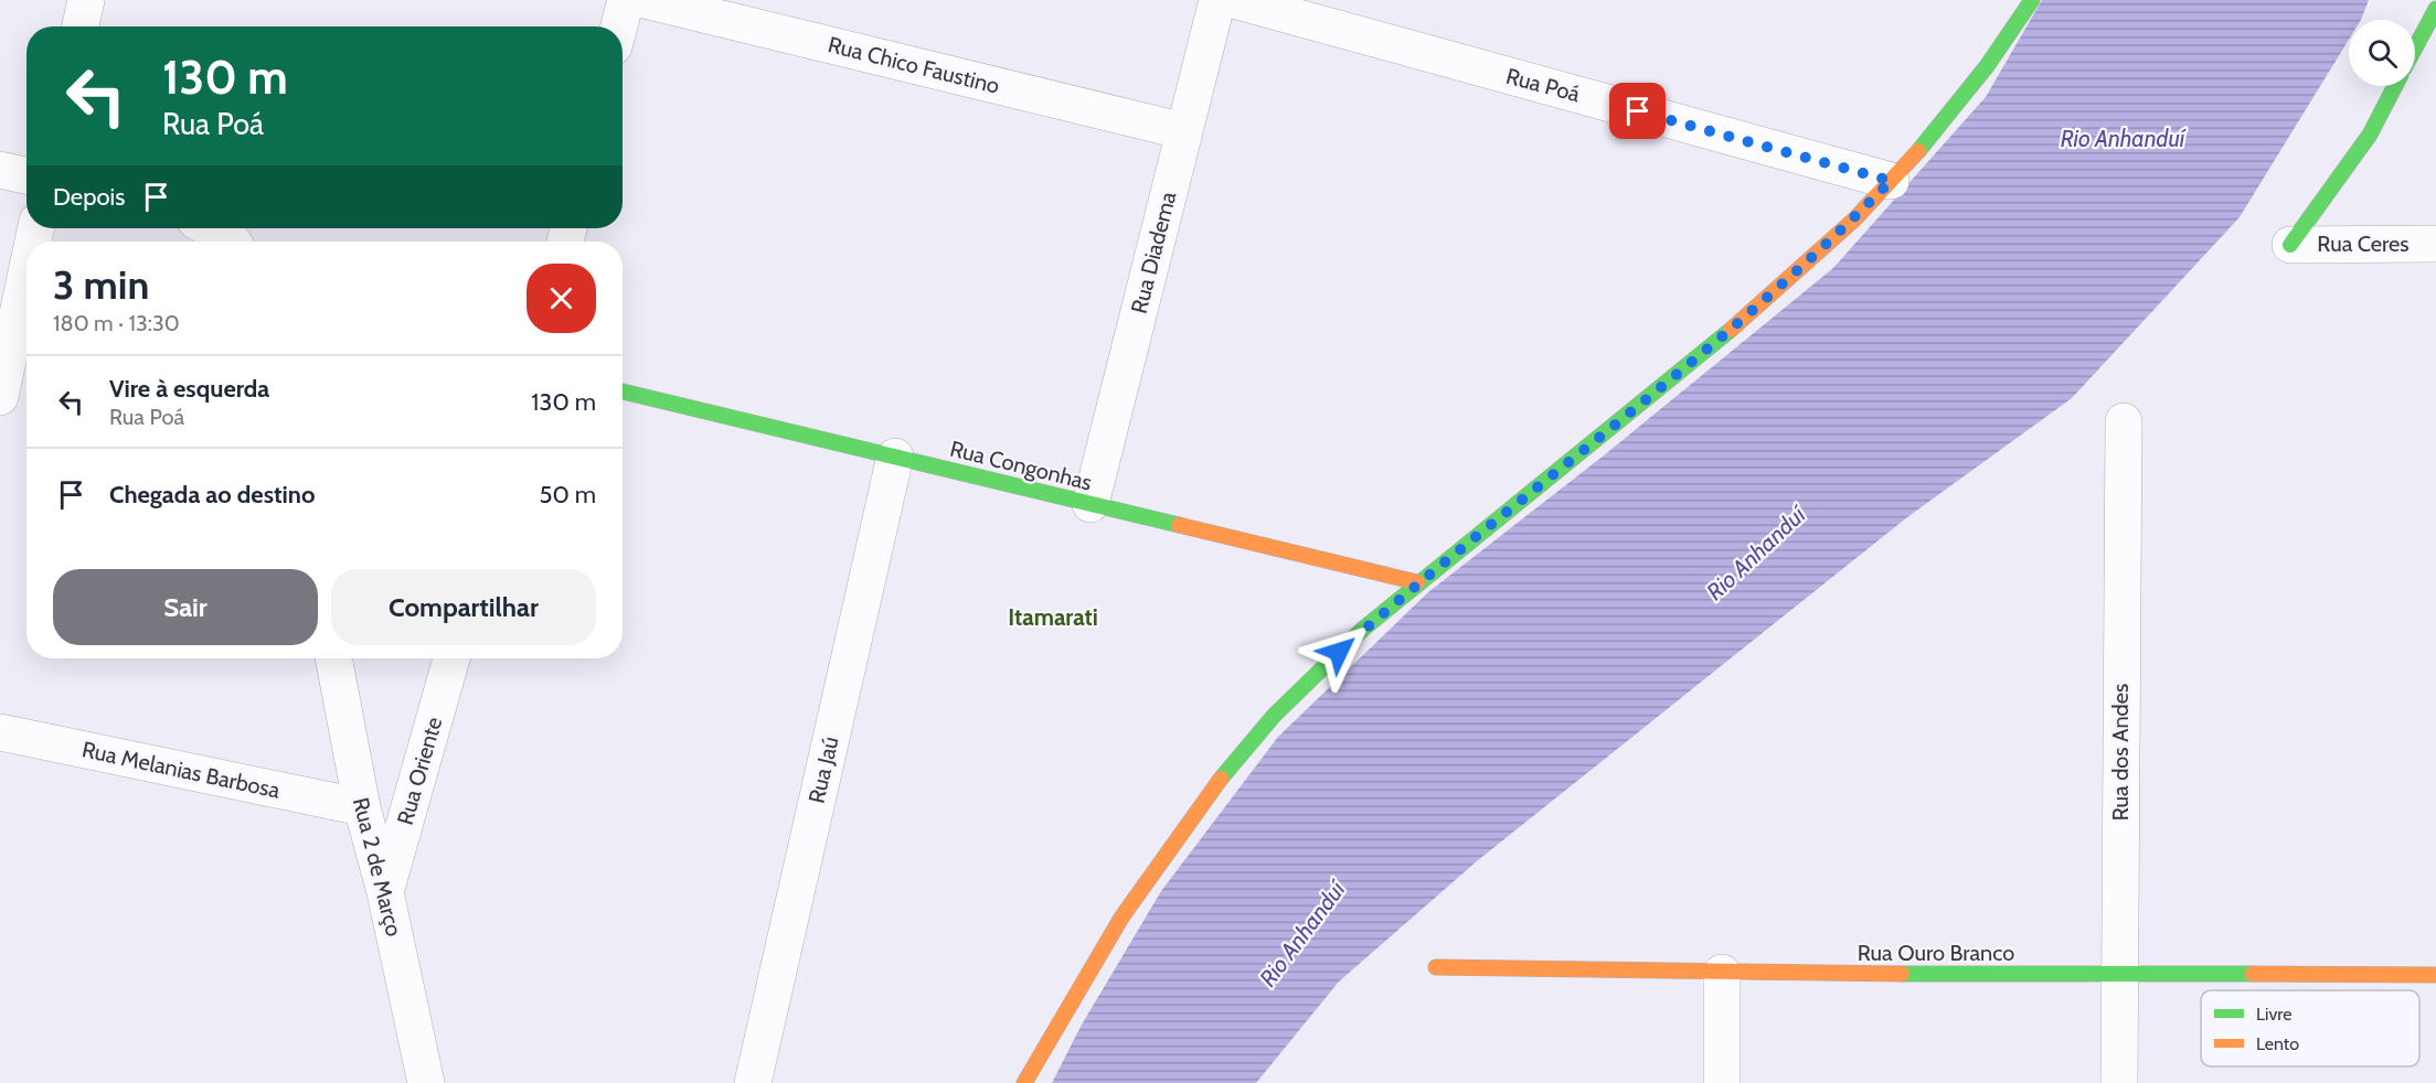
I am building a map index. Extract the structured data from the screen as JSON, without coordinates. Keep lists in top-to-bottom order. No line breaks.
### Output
{"streets":{"street":["Rua Chico Faustino","Rua Poá","Rua Ceres","Rua Diadema","Rua Congonhas","Rua dos Andes","Rua Melanias Barbosa","Rua Jaú","Rua Oriente","Rua 2 de Março","Rua Ouro Branco"]},"crossings":[["Rua Chico Faustino","Rua Diadema"],["Rua Diadema","Rua Congonhas"],["Rua Congonhas","Rua Jaú"],["Rua dos Andes","Rua Ouro Branco"],["Rua Melanias Barbosa","Rua 2 de Março"],["Rua Oriente","Rua 2 de Março"]],"districts":["Itamarati"],"water":["Rio Anhanduí"],"legend":["Livre","Lento"],"page":{"turn":["130 m","Rua Poá"],"then":"Depois","heading":["3 min","180 m · 13:30"],"list":[{"name":"Vire à esquerda","note":"Rua Poá","value":"130 m"},{"name":"Chegada ao destino","value":"50 m"}],"buttons":["Sair","Compartilhar"]}}
